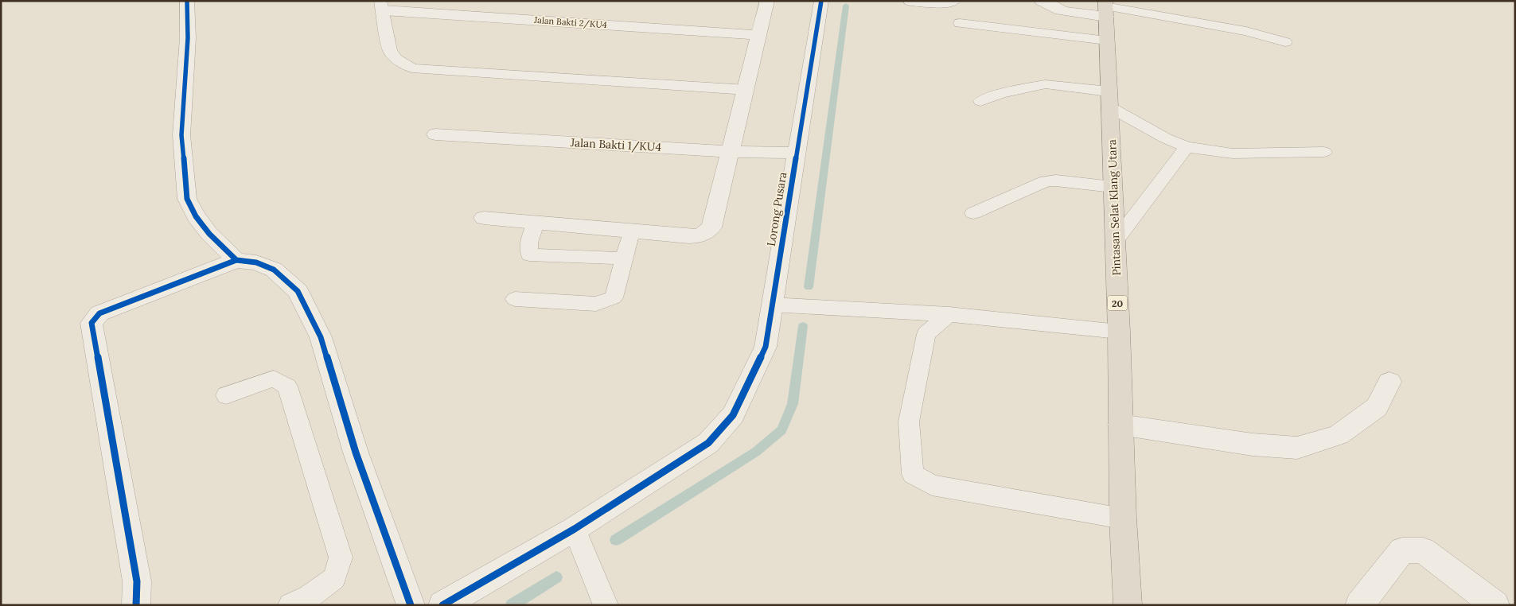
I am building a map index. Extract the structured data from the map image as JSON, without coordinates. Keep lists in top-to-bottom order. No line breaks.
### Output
{"streets":{"highway":["Pintasan Selat Klang Utara","20"],"street":["Jalan Bakti 2/KU4","Jalan Bakti 1/KU4","Lorong Pusara"]},"crossings":[["Jalan Bakti 1/KU4","Lorong Pusara"]]}
